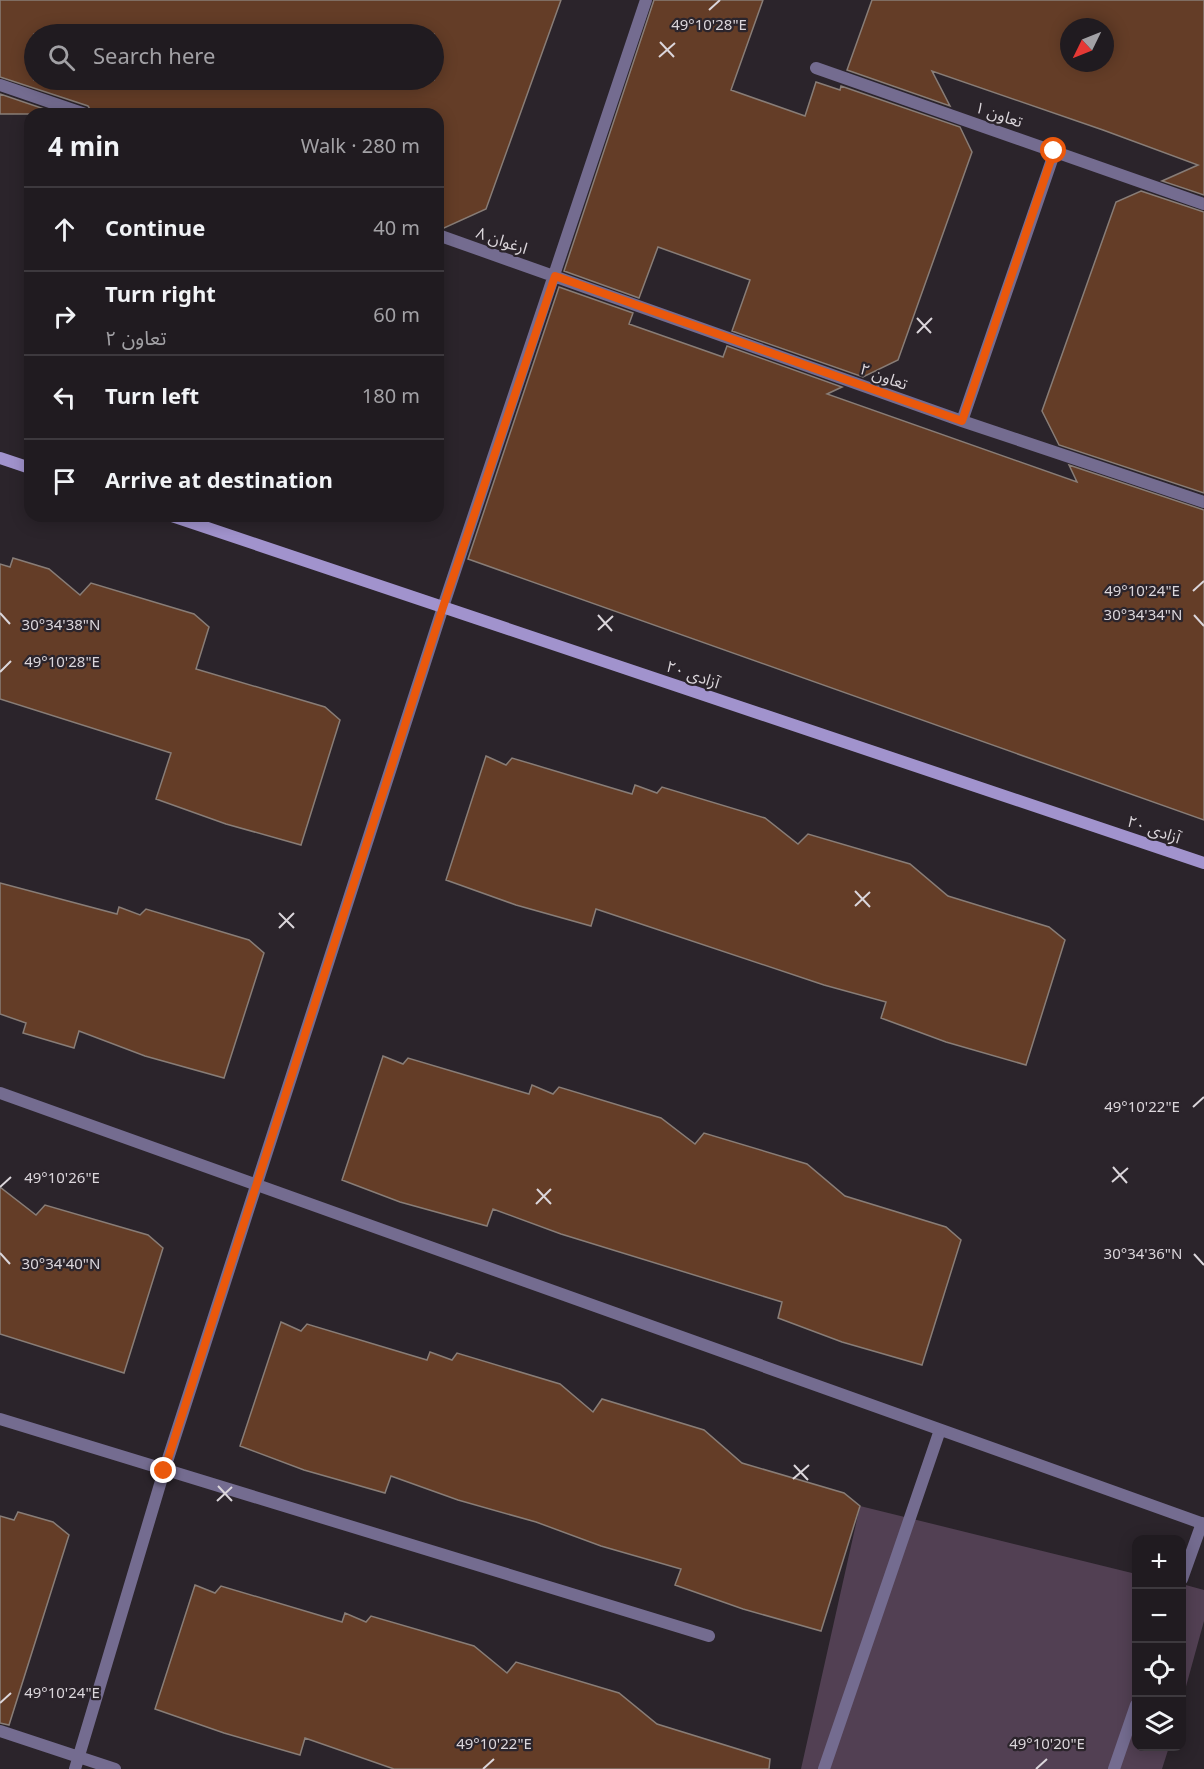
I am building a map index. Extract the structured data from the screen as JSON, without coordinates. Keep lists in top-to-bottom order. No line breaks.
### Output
{"streets":{"street":["تعاون ۱","ارغوان ۸","تعاون ۲","آزادی ۲۰"]},"crossings":[["ارغوان ۸","تعاون ۲"]],"north":"bottom left","page":{"search":"Search here","heading":["4 min","Walk · 280 m"],"list":[["Continue","40 m"],["Turn right","تعاون ۲","60 m"],["Turn left","180 m"],"Arrive at destination"],"map_buttons":["+","−"]},"coordinates":["49°10'28\"E","49°10'24\"E","30°34'34\"N","30°34'38\"N","49°10'22\"E","49°10'26\"E","30°34'36\"N","30°34'40\"N","49°10'20\"E"]}
